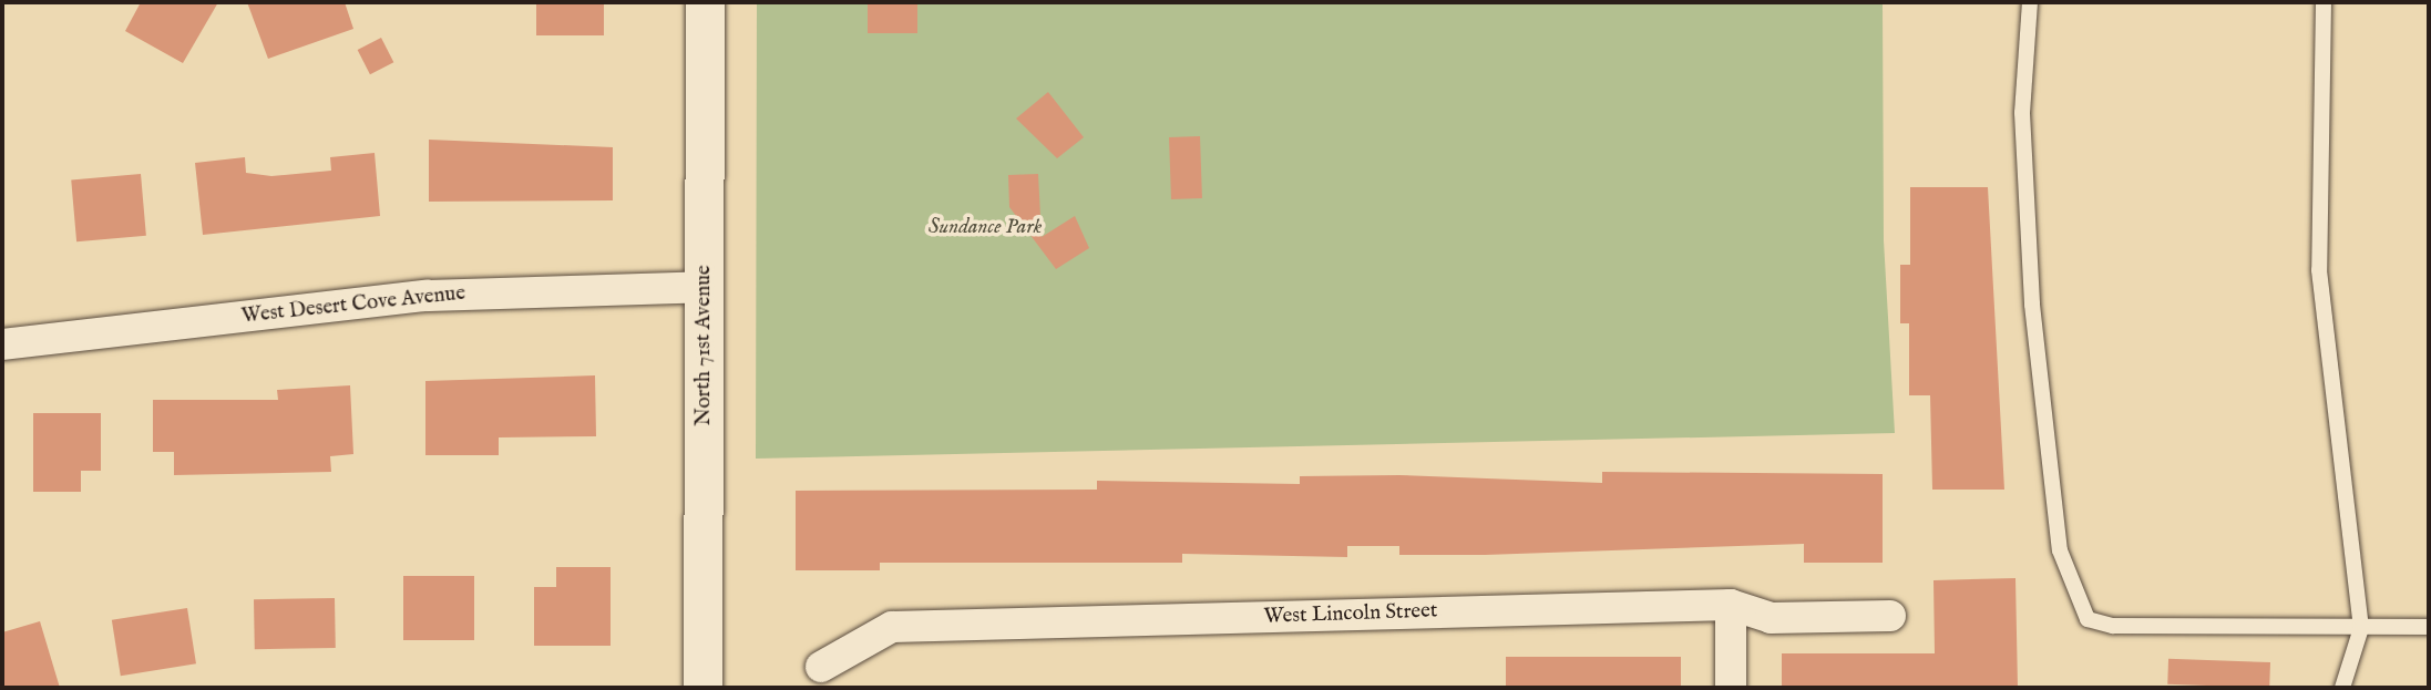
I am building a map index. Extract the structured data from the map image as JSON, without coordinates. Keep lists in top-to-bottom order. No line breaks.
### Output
{"streets":{"street":["West Desert Cove Avenue","North 71st Avenue","West Lincoln Street"]},"crossings":[["West Desert Cove Avenue","North 71st Avenue"]],"parks":["Sundance Park"]}
